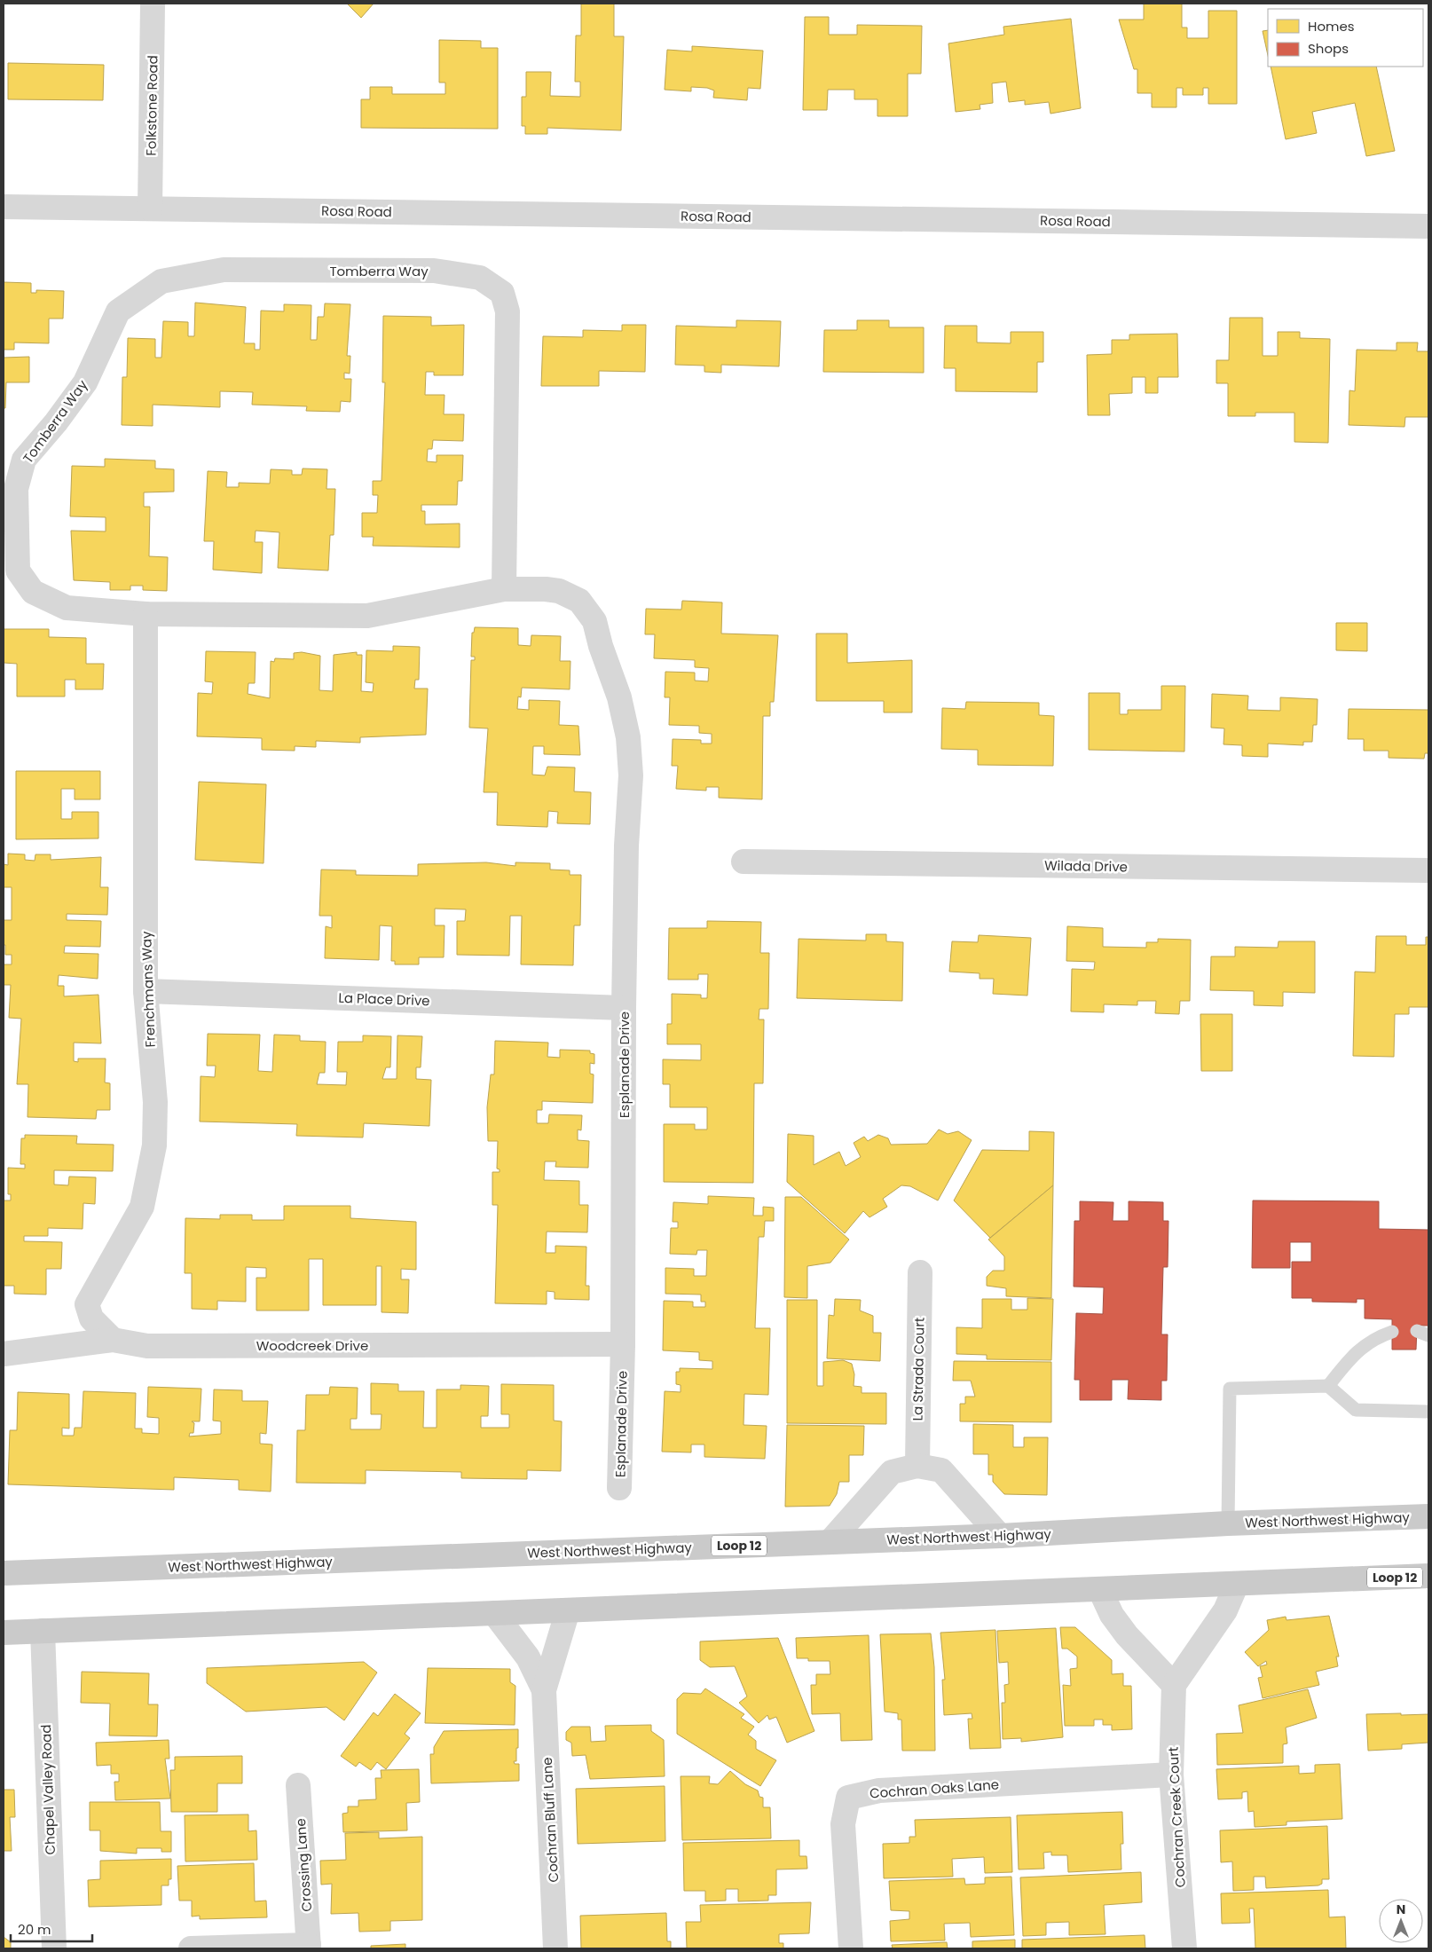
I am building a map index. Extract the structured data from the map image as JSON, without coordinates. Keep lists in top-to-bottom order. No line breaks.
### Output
{"streets":{"main road":["West Northwest Highway","Loop 12"],"street":["Folkstone Road","Rosa Road","Tomberra Way","Wilada Drive","Frenchmans Way","La Place Drive","Esplanade Drive","Woodcreek Drive","La Strada Court","Cochran Oaks Lane","Chapel Valley Road","Cochran Creek Court","Cochran Bluff Lane","Crossing Lane"]},"crossings":[["Folkstone Road","Rosa Road"],["Tomberra Way","Frenchmans Way"],["Tomberra Way","Esplanade Drive"],["Frenchmans Way","La Place Drive"],["Frenchmans Way","Woodcreek Drive"],["La Place Drive","Esplanade Drive"],["Esplanade Drive","Woodcreek Drive"],["Loop 12","Chapel Valley Road"],["Loop 12","Cochran Bluff Lane"],["Cochran Oaks Lane","Cochran Creek Court"]],"legend":["Homes","Shops"],"scale_bar":"20 m","north":"top"}
